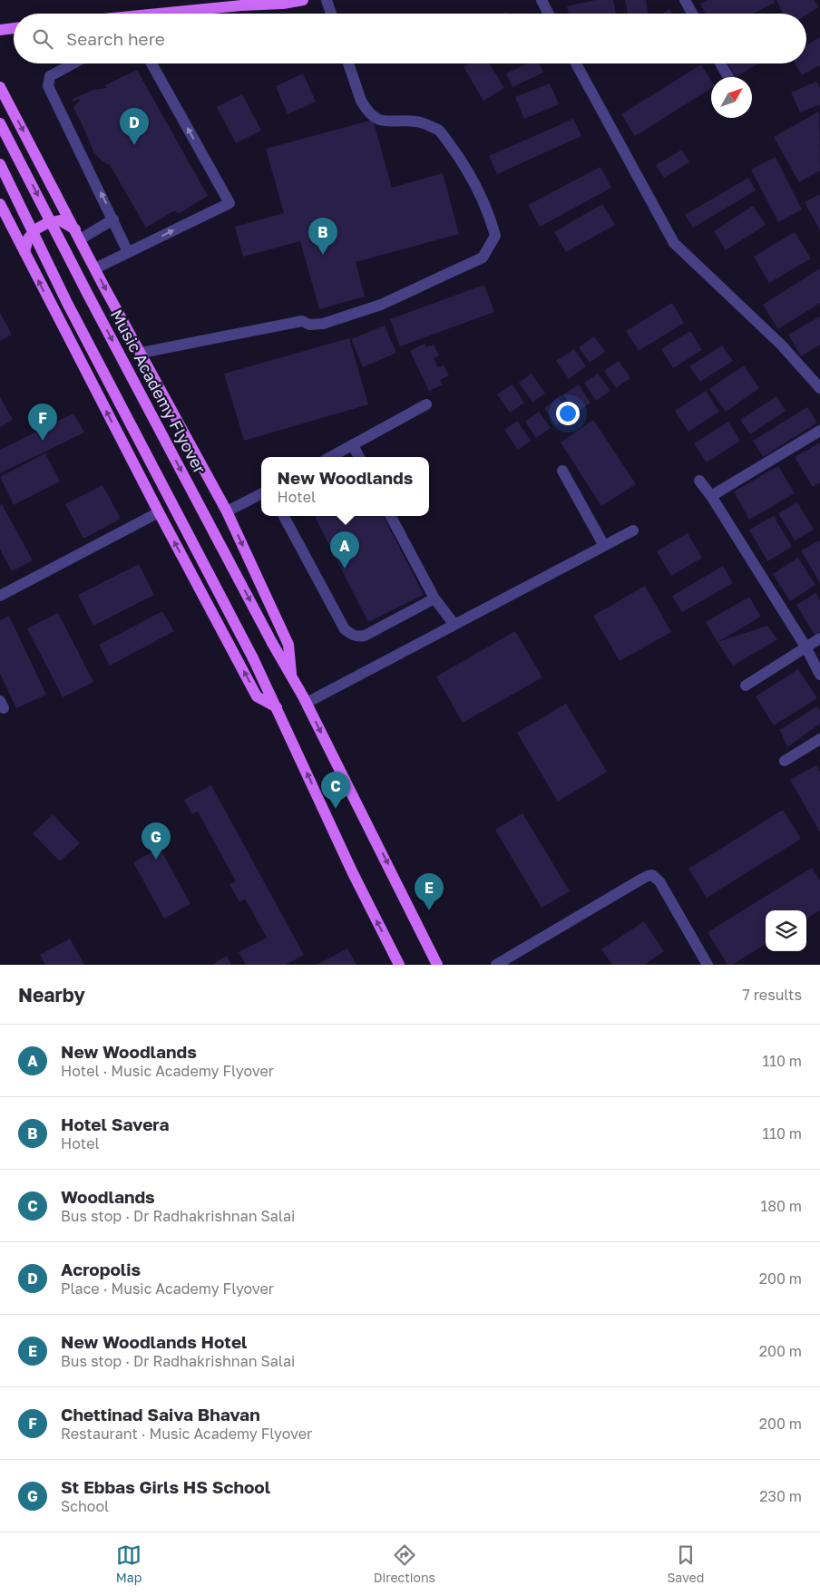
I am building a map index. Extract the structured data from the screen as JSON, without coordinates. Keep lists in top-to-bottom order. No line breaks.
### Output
{"streets":{"main road":["Music Academy Flyover"]},"north":"top right","page":{"search":"Search here","pins":["D","B","F","A","C","G","E"],"popup":["New Woodlands","Hotel"],"heading":["Nearby","7 results"],"list":[{"mark":"A","name":"New Woodlands","note":"Hotel · Music Academy Flyover","value":"110 m"},{"mark":"B","name":"Hotel Savera","note":"Hotel","value":"110 m"},{"mark":"C","name":"Woodlands","note":"Bus stop · Dr Radhakrishnan Salai","value":"180 m"},{"mark":"D","name":"Acropolis","note":"Place · Music Academy Flyover","value":"200 m"},{"mark":"E","name":"New Woodlands Hotel","note":"Bus stop · Dr Radhakrishnan Salai","value":"200 m"},{"mark":"F","name":"Chettinad Saiva Bhavan","note":"Restaurant · Music Academy Flyover","value":"200 m"},{"mark":"G","name":"St Ebbas Girls HS School","note":"School","value":"230 m"}],"nav":["Map","Directions","Saved"]}}
